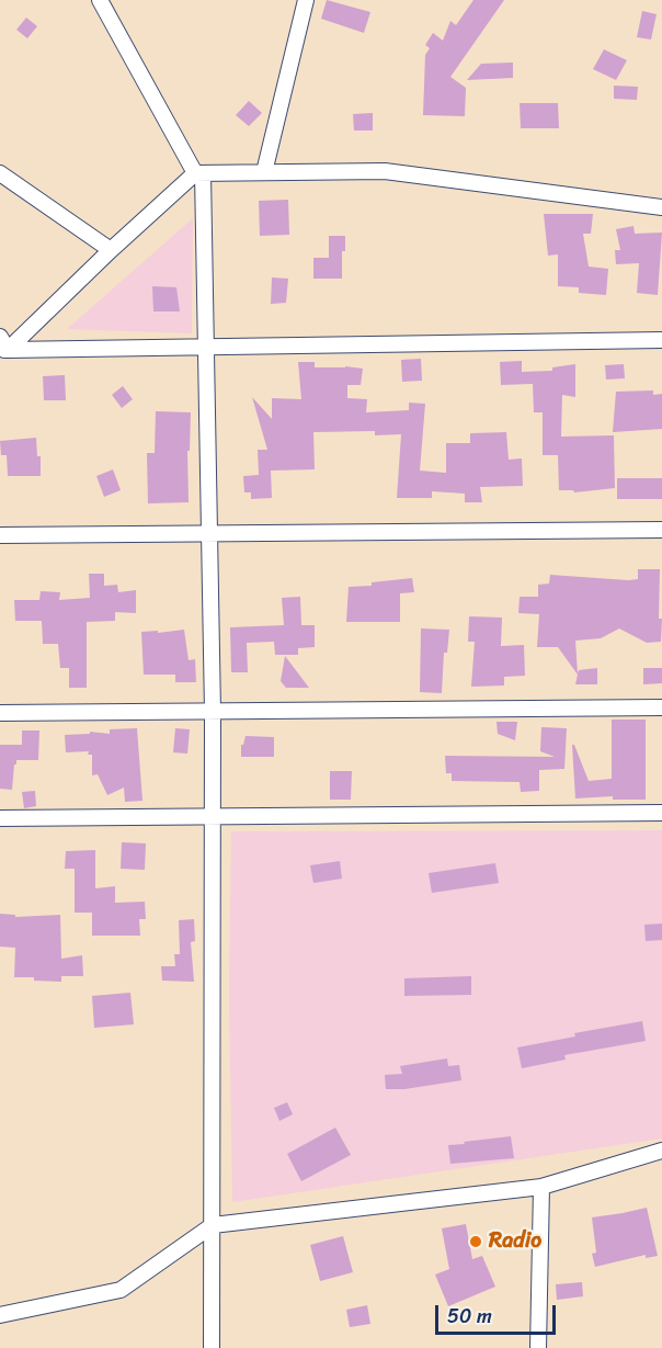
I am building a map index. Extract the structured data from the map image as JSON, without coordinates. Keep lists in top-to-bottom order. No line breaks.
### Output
{"places":["Radio"],"scale_bar":"50 m"}
